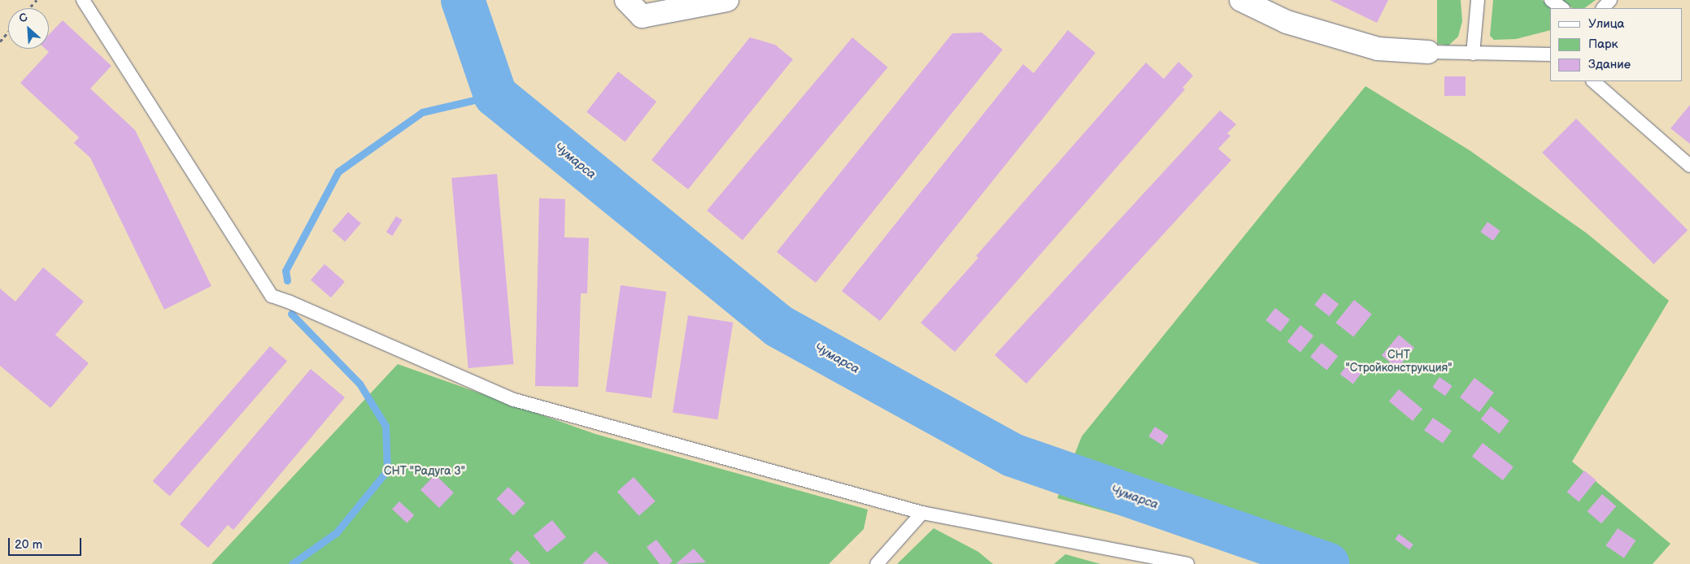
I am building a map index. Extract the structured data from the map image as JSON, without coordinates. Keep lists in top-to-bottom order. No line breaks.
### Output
{"water":["Чумарса"],"parks":["СНТ \"Стройконструкция\"","СНТ \"Радуга 3\""],"legend":["Улица","Парк","Здание"],"scale_bar":"20 m","north":"top left"}
